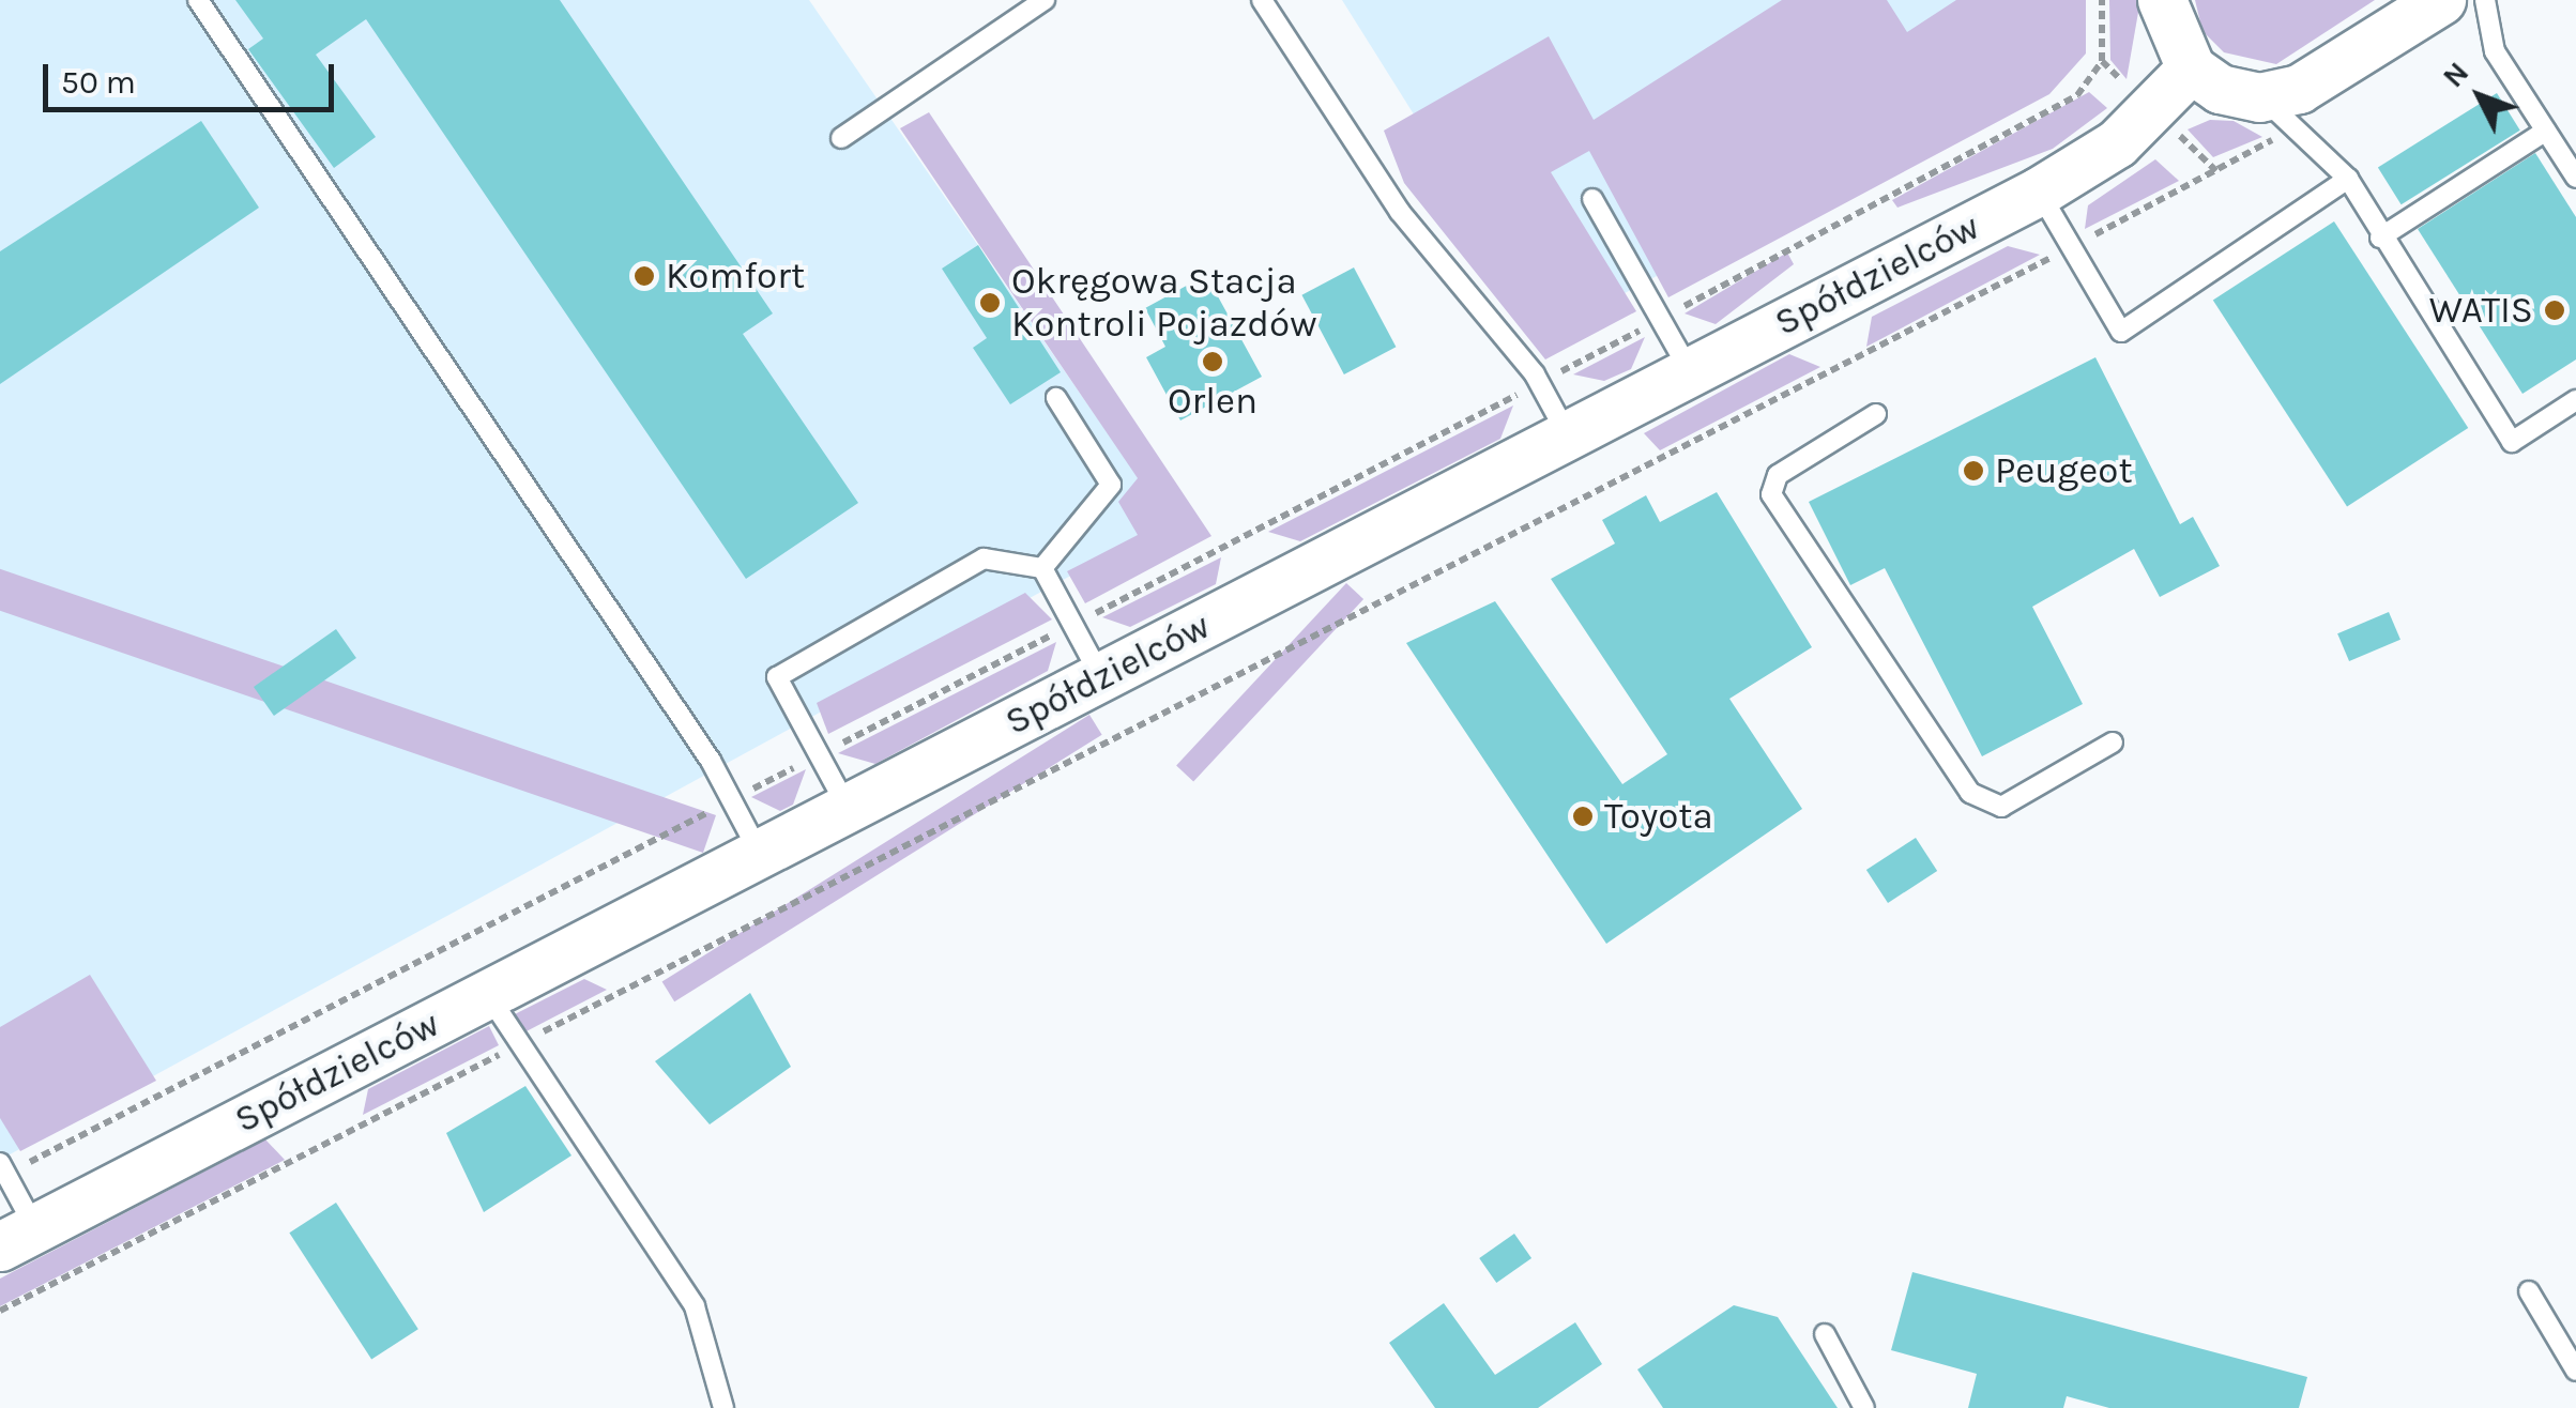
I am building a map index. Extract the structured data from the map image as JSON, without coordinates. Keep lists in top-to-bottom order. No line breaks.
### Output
{"streets":{"street":["Spółdzielców"]},"places":["Komfort","Okręgowa Stacja Kontroli Pojazdów","WATIS","Orlen","Peugeot","Toyota"],"scale_bar":"50 m","north":"top left"}
